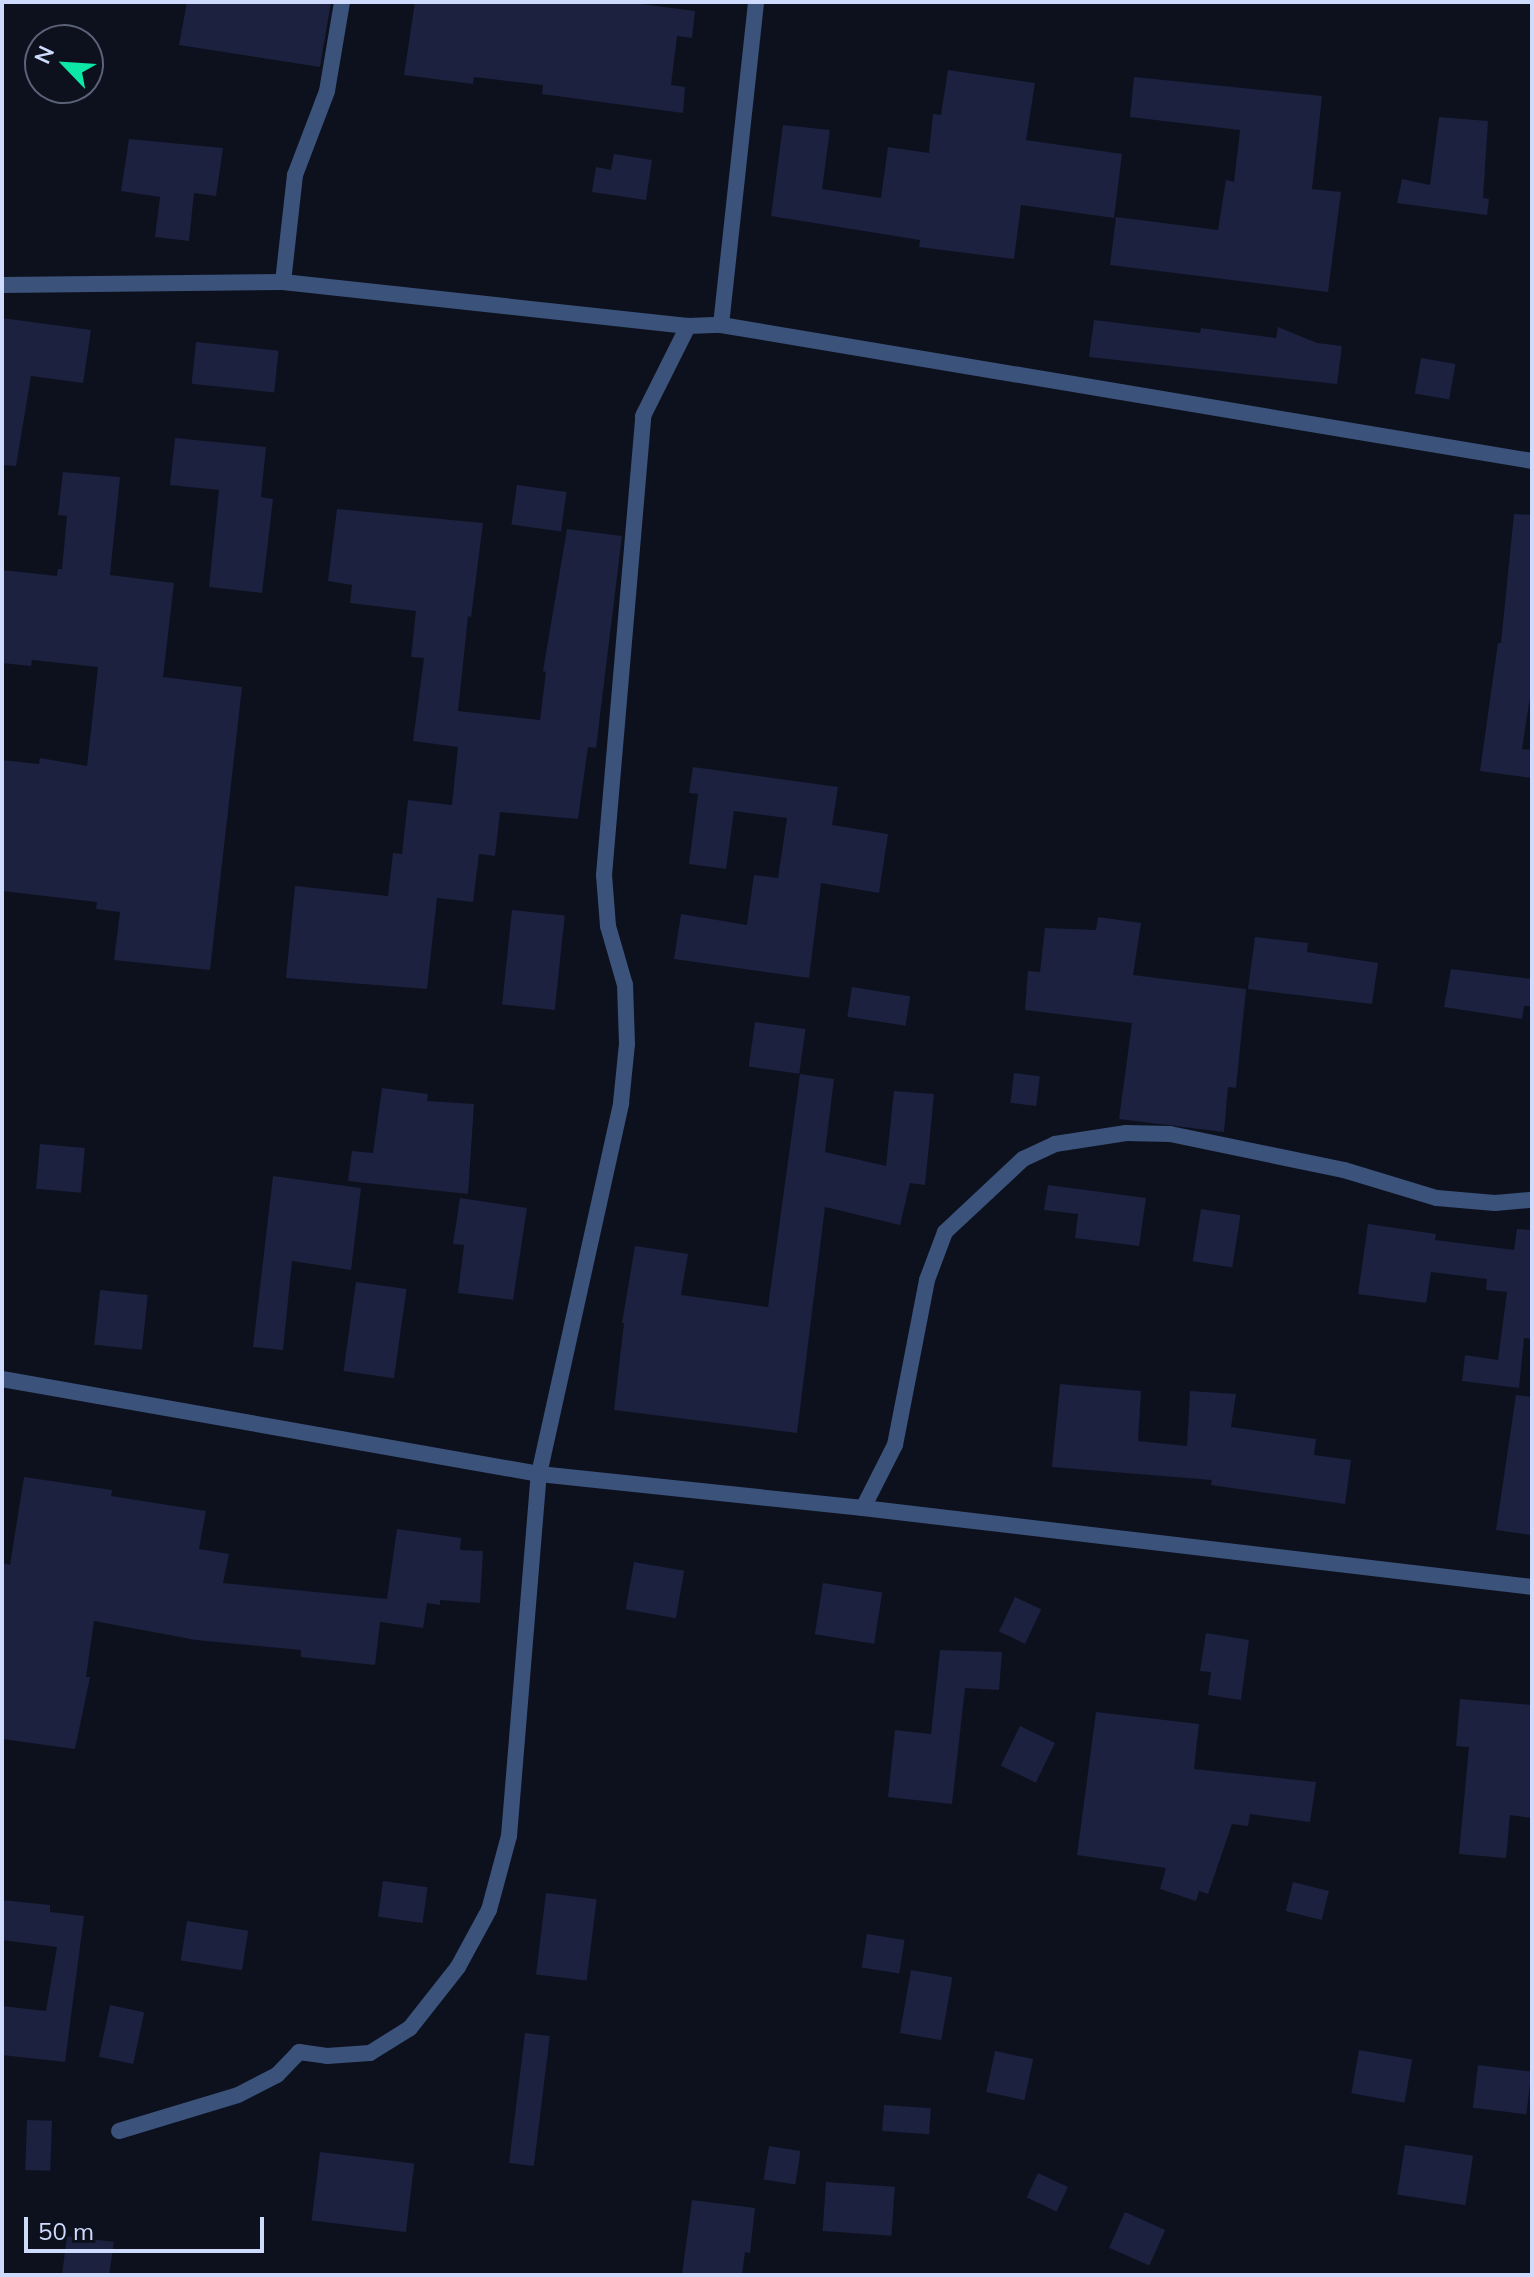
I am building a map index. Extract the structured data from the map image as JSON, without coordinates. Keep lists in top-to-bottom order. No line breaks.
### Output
{"scale_bar":"50 m","north":"top left"}
